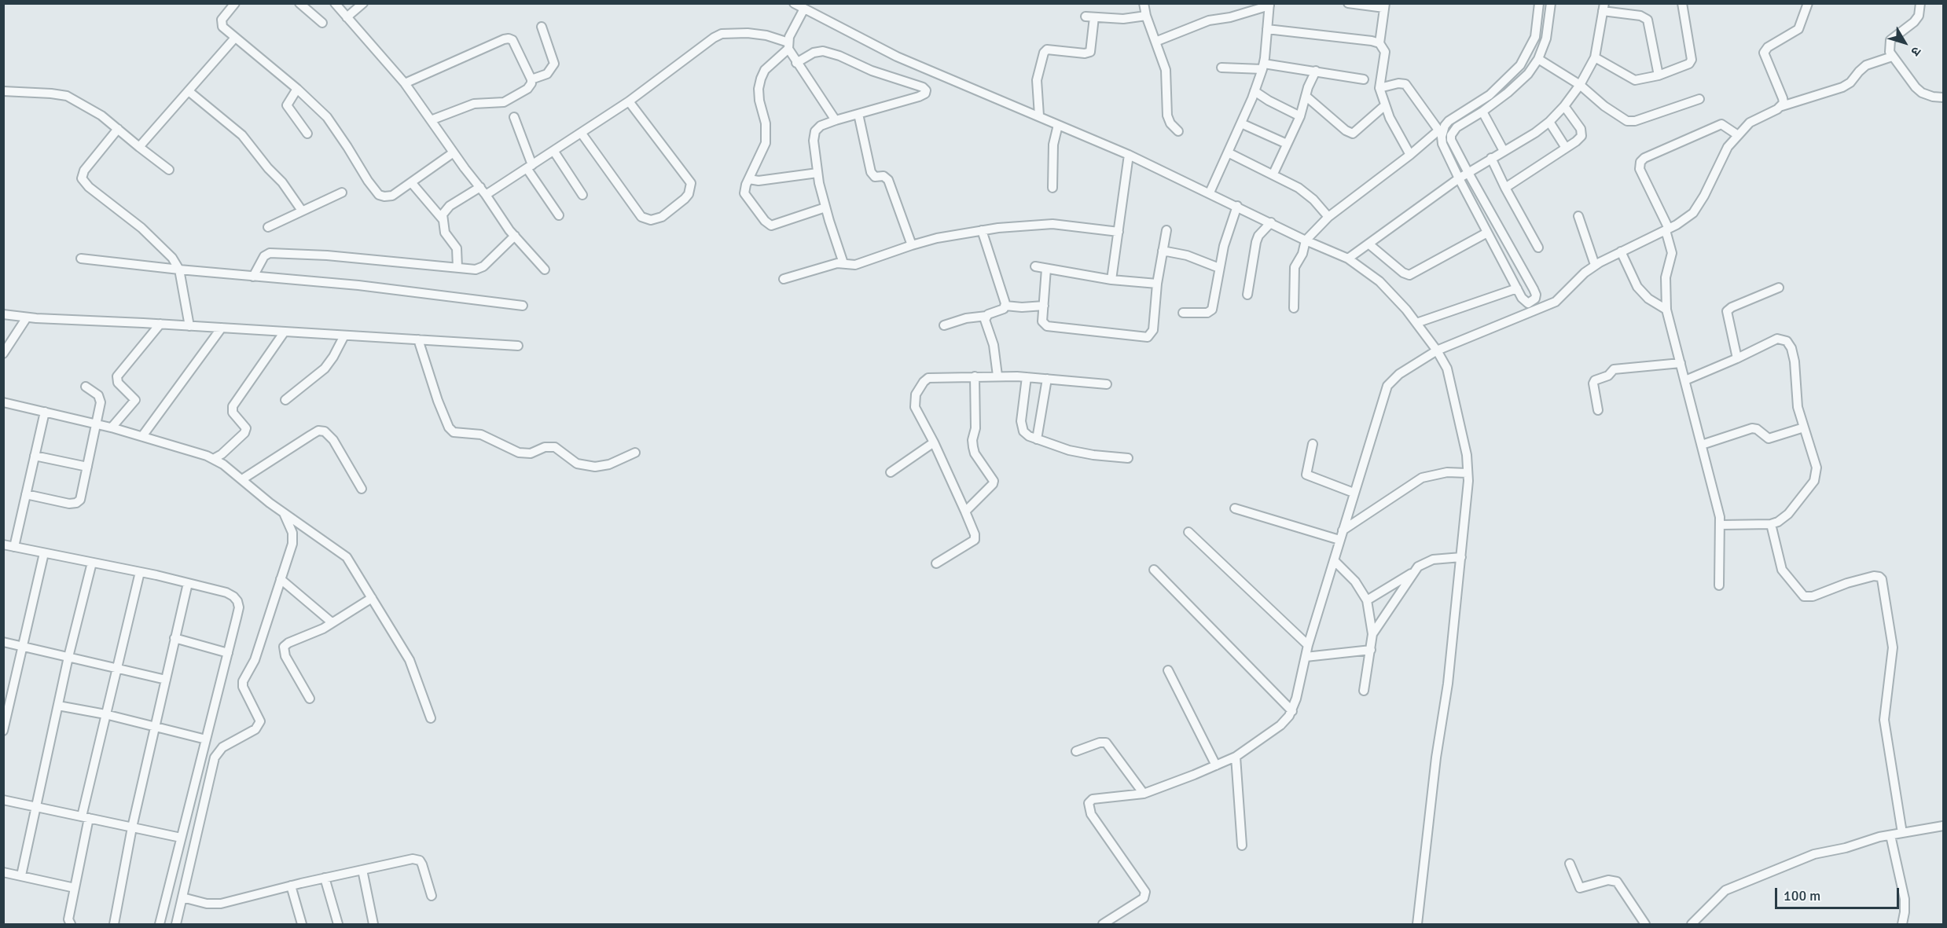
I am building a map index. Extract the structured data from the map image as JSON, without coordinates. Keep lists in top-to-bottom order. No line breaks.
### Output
{"scale_bar":"100 m","north":"bottom right"}
